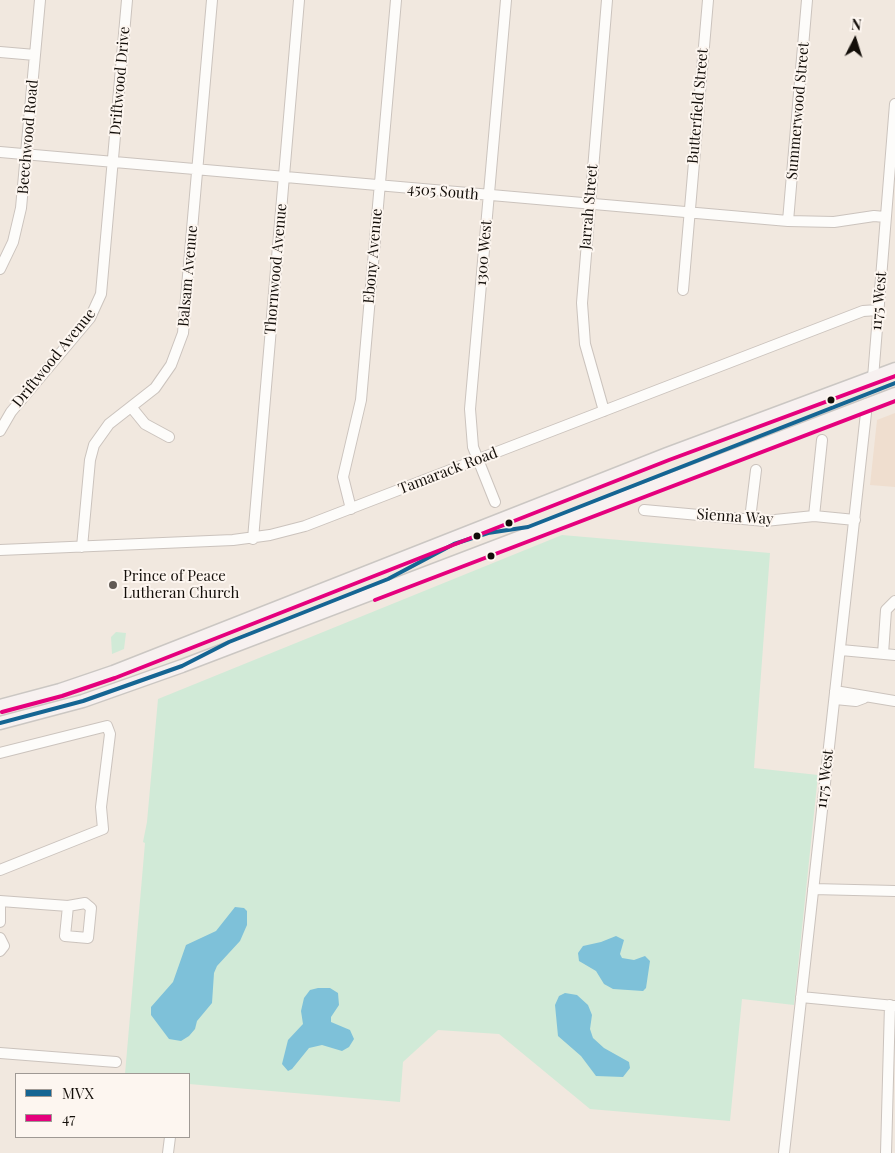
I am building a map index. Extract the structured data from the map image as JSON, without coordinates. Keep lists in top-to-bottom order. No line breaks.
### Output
{"streets":{"street":["Driftwood Drive","Butterfield Street","Summerwood Street","Beechwood Road","4505 South","Jarrah Street","1300 West","Ebony Avenue","Thornwood Avenue","Balsam Avenue","1175 West","Driftwood Avenue","Tamarack Road","Sienna Way"]},"crossings":[["Driftwood Drive","4505 South"],["Driftwood Drive","Driftwood Avenue"],["Butterfield Street","4505 South"],["Summerwood Street","4505 South"],["Beechwood Road","4505 South"],["4505 South","Jarrah Street"],["4505 South","1300 West"],["4505 South","Ebony Avenue"],["4505 South","Thornwood Avenue"],["4505 South","Balsam Avenue"],["4505 South","1175 West"],["4505 South","Driftwood Avenue"],["Jarrah Street","Tamarack Road"],["1300 West","Tamarack Road"],["Ebony Avenue","Tamarack Road"],["Thornwood Avenue","Tamarack Road"],["Balsam Avenue","Tamarack Road"],["1175 West","Tamarack Road"],["1175 West","Sienna Way"]],"places":["Prince of Peace Lutheran Church"],"lines":["transit line 47","transit line MVX"],"legend":["MVX","47"],"north":"top"}
